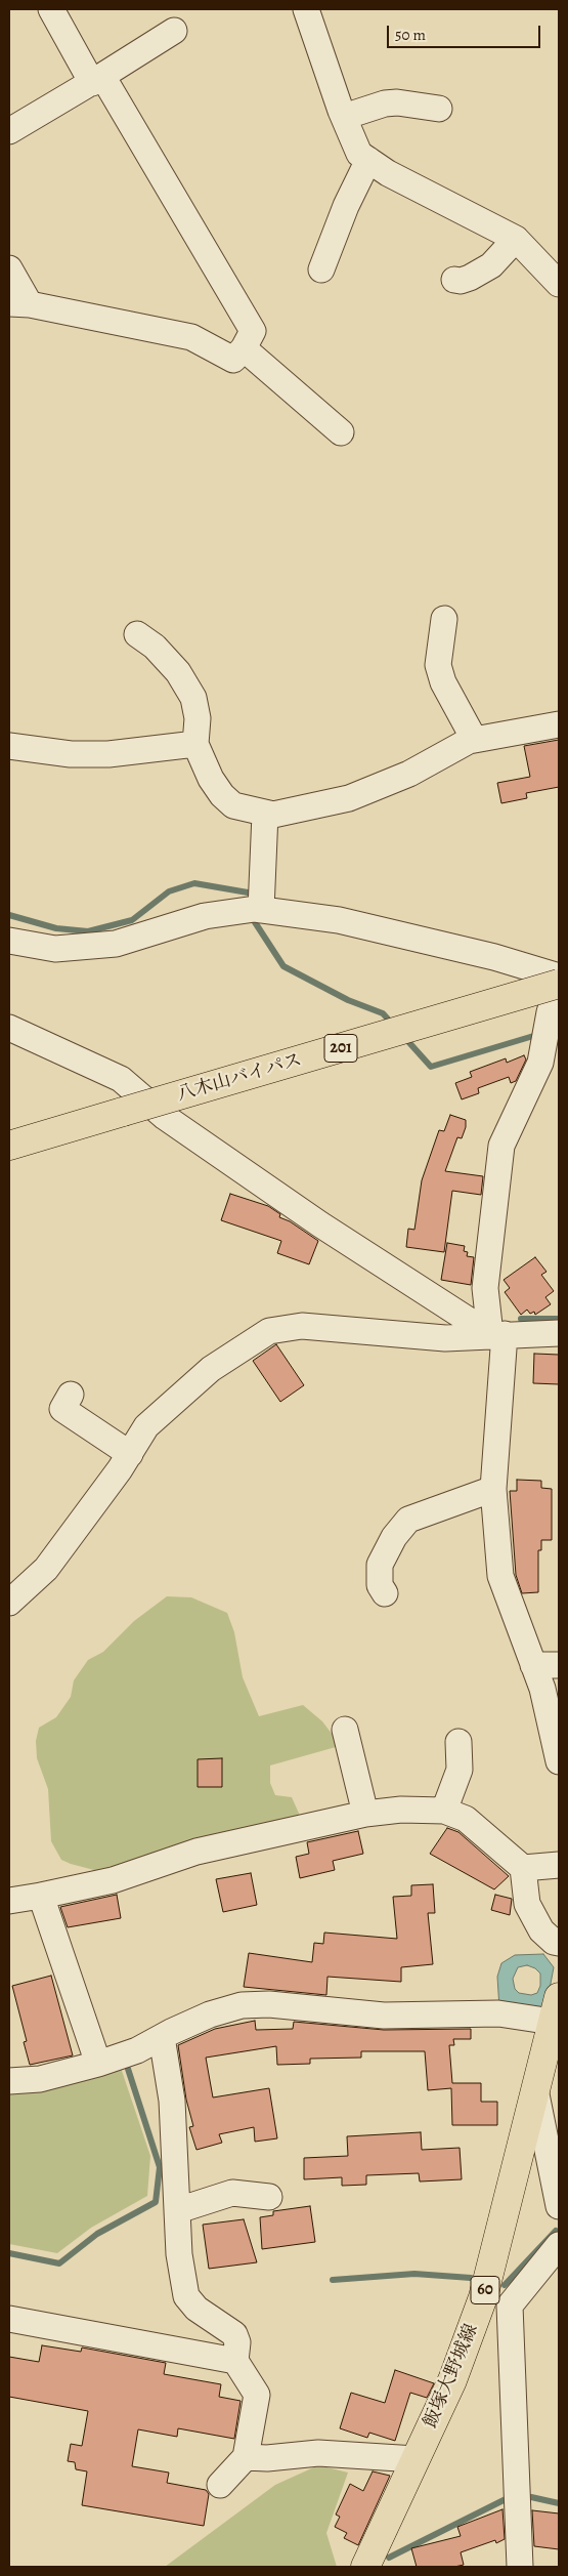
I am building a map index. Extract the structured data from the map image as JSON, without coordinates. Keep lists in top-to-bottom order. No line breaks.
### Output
{"streets":{"main road":["201","八木山バイパス","60","飯塚大野城線"]},"scale_bar":"50 m"}
